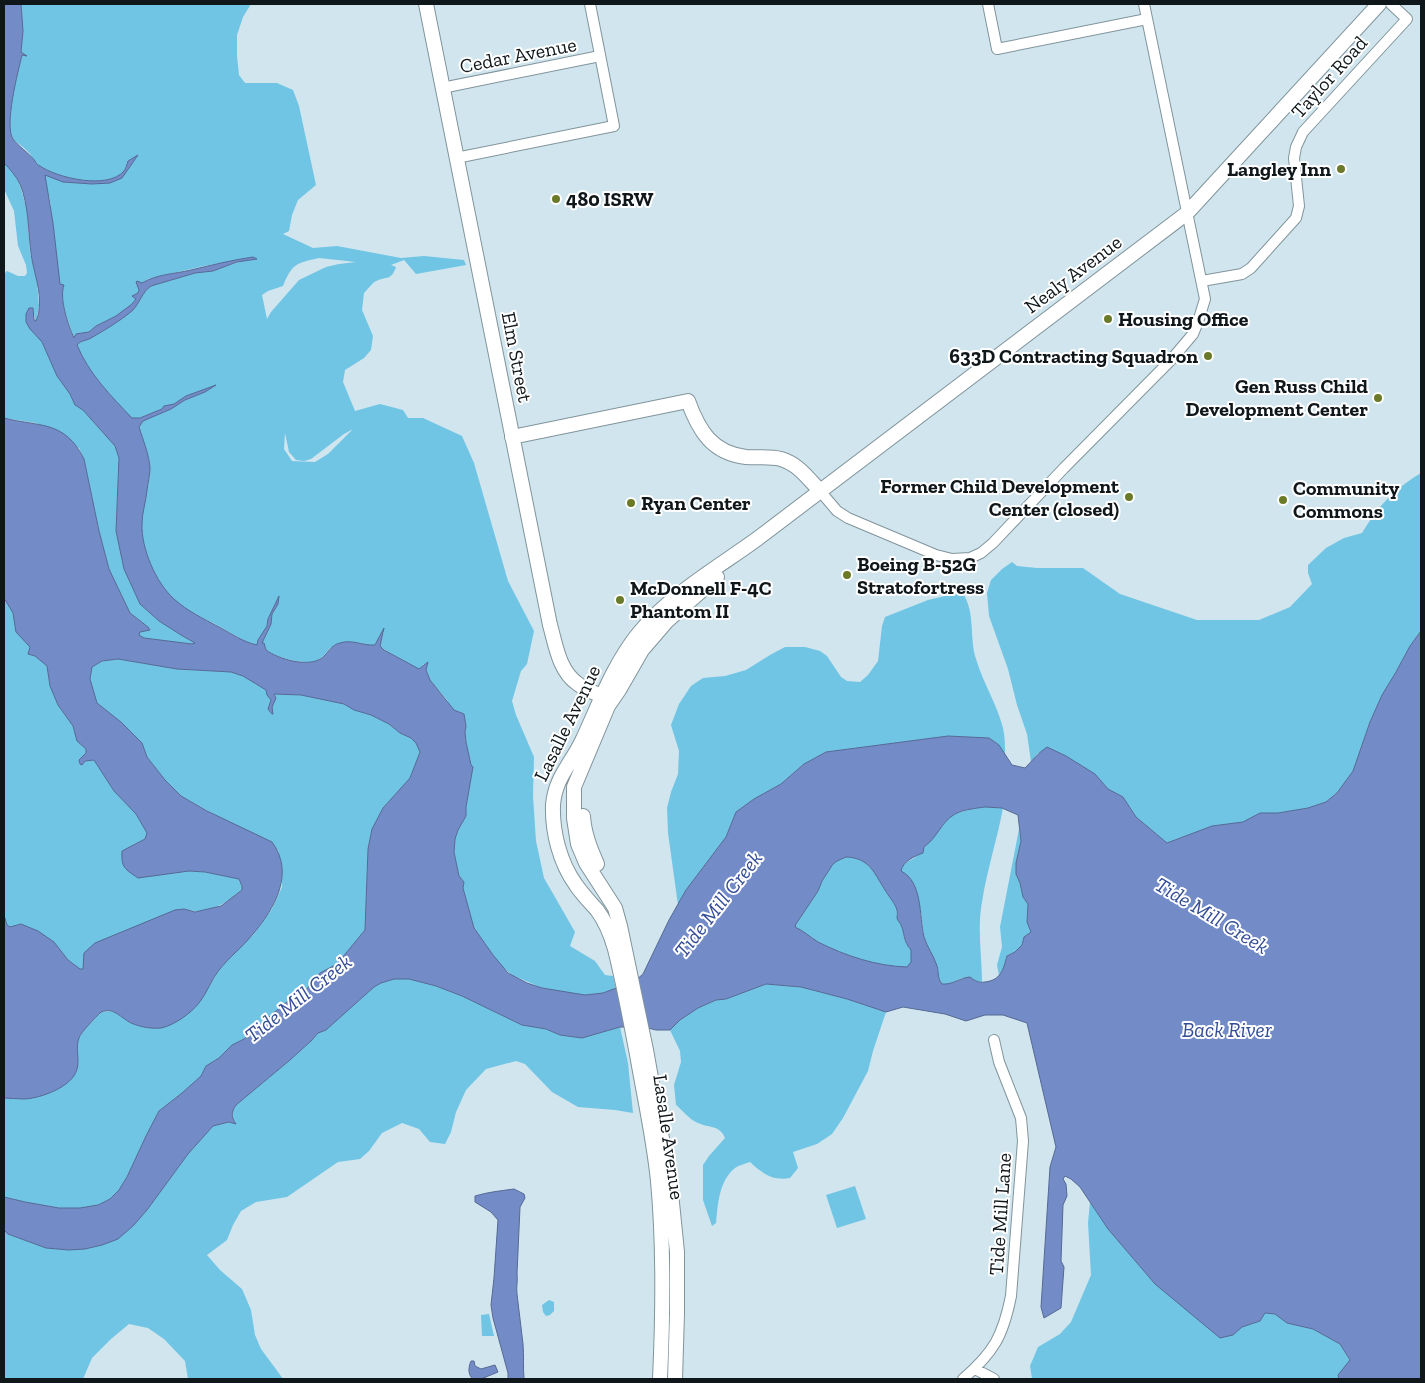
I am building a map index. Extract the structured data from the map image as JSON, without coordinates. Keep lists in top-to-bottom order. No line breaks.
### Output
{"streets":{"main road":["Nealy Avenue","Elm Street","Lasalle Avenue"],"street":["Cedar Avenue","Taylor Road","Tide Mill Lane"]},"crossings":[["Cedar Avenue","Elm Street"],["Nealy Avenue","Lasalle Avenue"],["Elm Street","Lasalle Avenue"]],"water":["Tide Mill Creek","Back River"],"places":["Langley Inn","480 ISRW","Housing Office","633D Contracting Squadron","Gen Russ Child Development Center","Former Child Development Center (closed)","Community Commons","Ryan Center","Boeing B-52G Stratofortress","McDonnell F-4C Phantom II"]}
